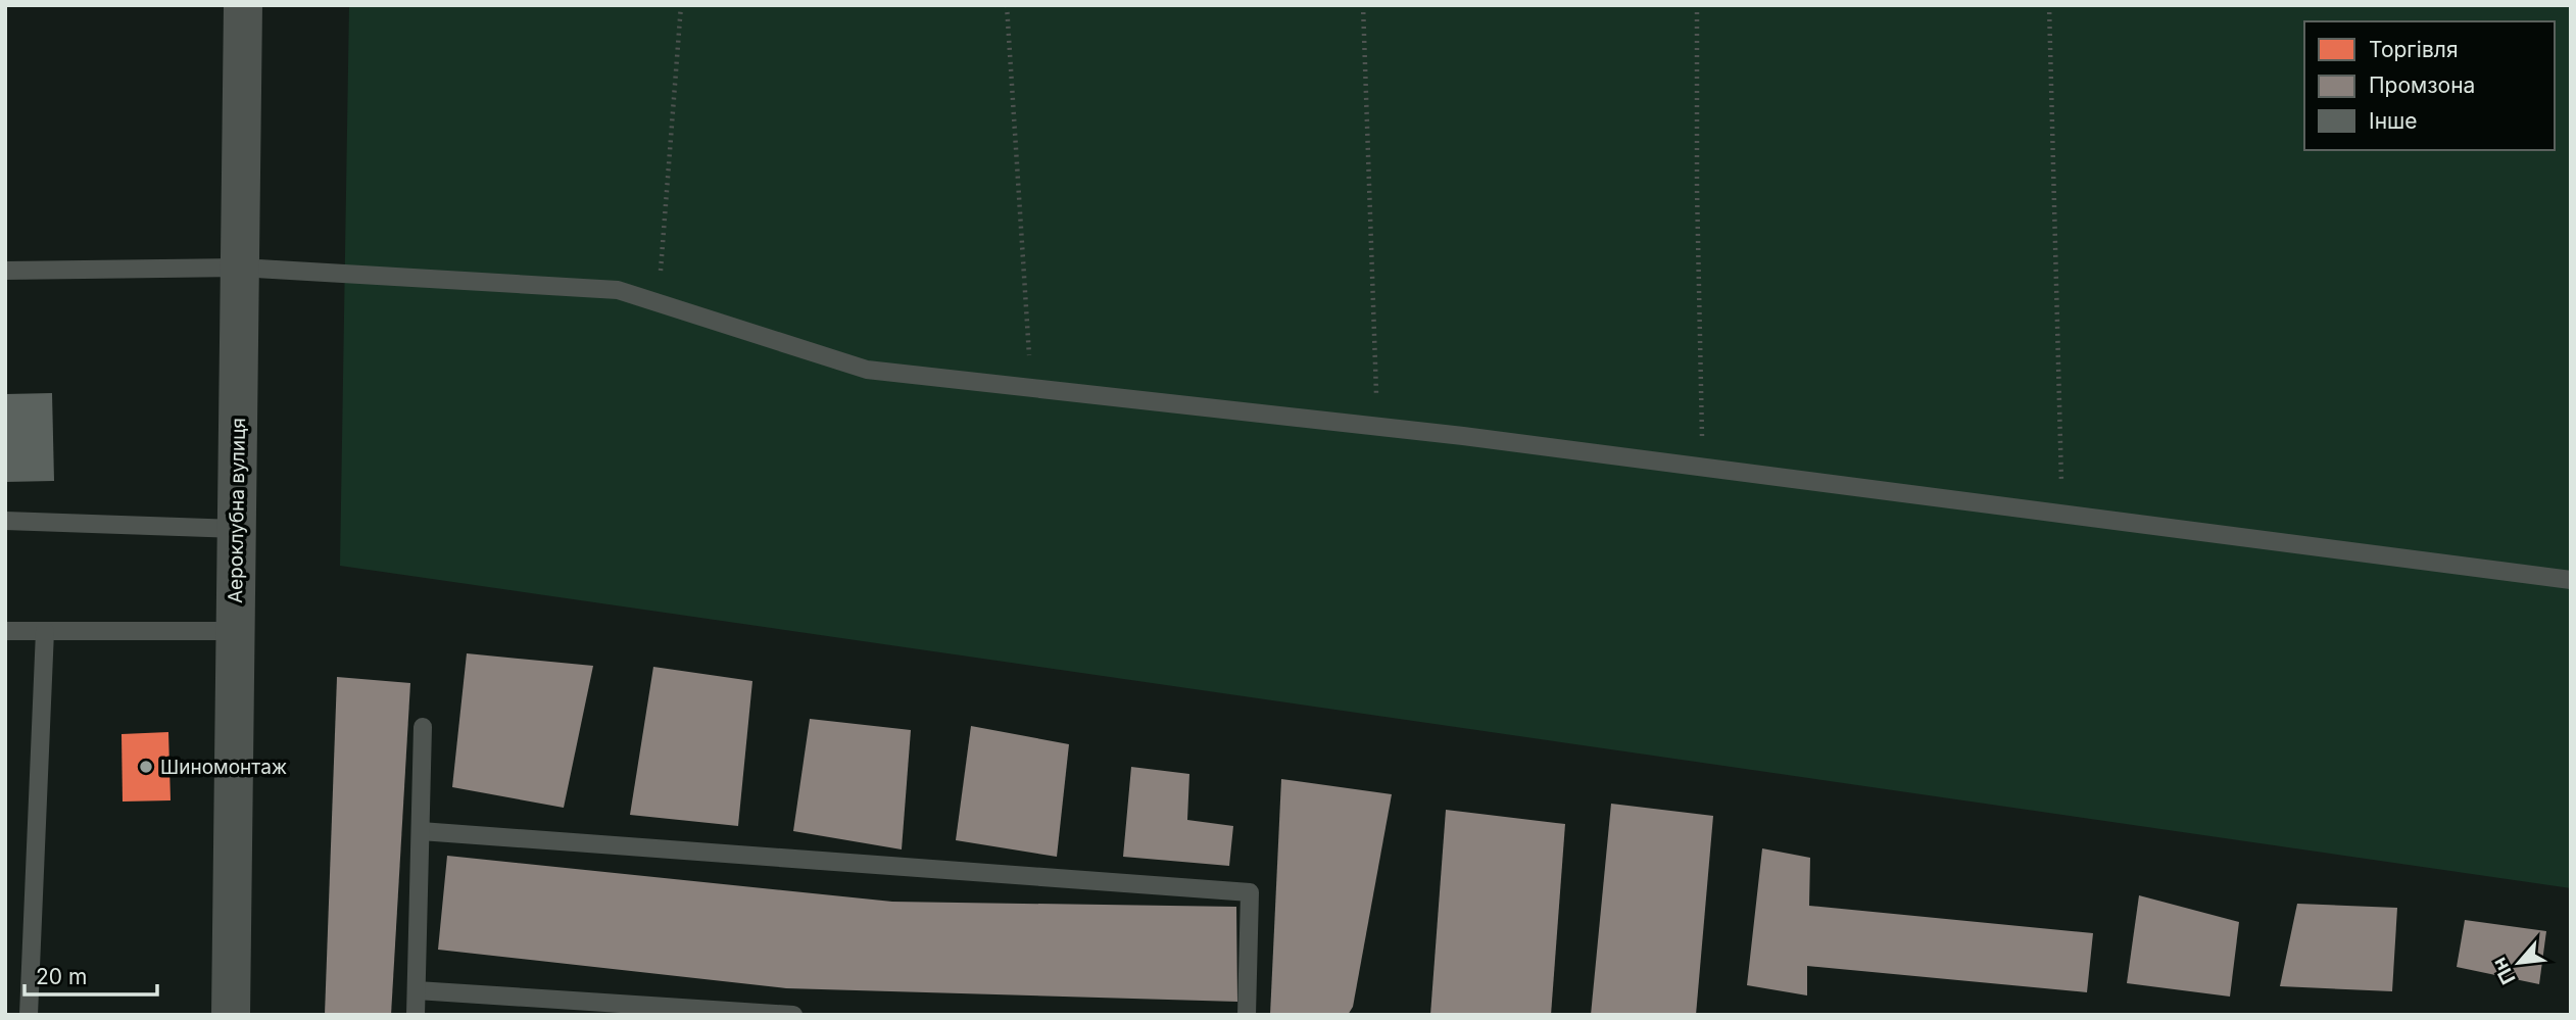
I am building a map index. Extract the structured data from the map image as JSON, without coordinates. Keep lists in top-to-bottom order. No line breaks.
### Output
{"streets":{"street":["Аероклубна вулиця"]},"places":["Шиномонтаж"],"legend":["Торгівля","Промзона","Інше"],"scale_bar":"20 m","north":"bottom left"}
